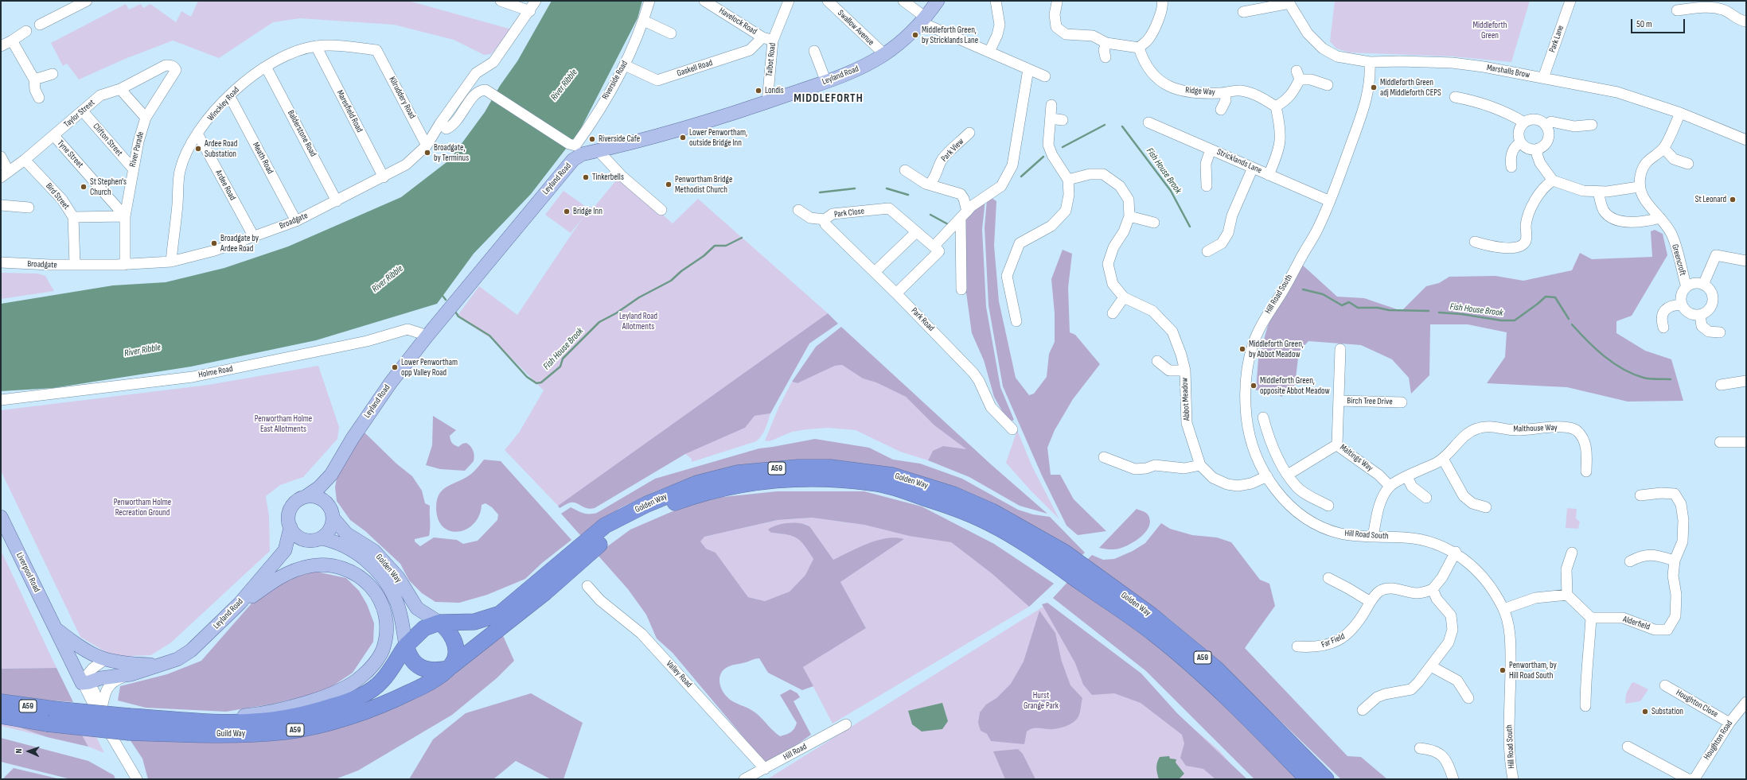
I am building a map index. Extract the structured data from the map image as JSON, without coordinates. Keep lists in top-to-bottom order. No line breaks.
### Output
{"streets":{"highway":["A59","Golden Way","Guild Way"],"main road":["Leyland Road","Liverpool Road"],"street":["Havelock Road","Swallow Avenue","Park Lane","Talbot Road","Gaskell Road","Marshalls Brow","Riverside Road","Ridge Way","Kilruddery Road","Winckley Road","Maresfield Road","Taylor Street","Balderstone Road","Clifton Street","River Parade","Park View","Tyne Street","Meath Road","Stricklands Lane","Ardee Road","Bird Street","Park Close","Broadgate","Greencroft","Hill Road South","Park Road","Holme Road","Abbot Meadow","Birch Tree Drive","Malthouse Way","Maltings Way","Alderfield","Far Field","Valley Road","Houghton Close","Houghton Road","Hill Road"]},"crossings":[["Havelock Road","Talbot Road"],["Havelock Road","Gaskell Road"],["Swallow Avenue","Leyland Road"],["Park Lane","Marshalls Brow"],["Talbot Road","Leyland Road"],["Gaskell Road","Riverside Road"],["Marshalls Brow","Greencroft"],["Marshalls Brow","Hill Road South"],["Leyland Road","Riverside Road"],["Leyland Road","Holme Road"],["Leyland Road","Golden Way"],["Leyland Road","Liverpool Road"],["Kilruddery Road","Winckley Road"],["Kilruddery Road","Broadgate"],["Winckley Road","Maresfield Road"],["Winckley Road","Balderstone Road"],["Winckley Road","Meath Road"],["Winckley Road","Ardee Road"],["Winckley Road","Broadgate"],["Maresfield Road","Broadgate"],["Taylor Street","Clifton Street"],["Taylor Street","River Parade"],["Taylor Street","Tyne Street"],["Taylor Street","Bird Street"],["Balderstone Road","Broadgate"],["Clifton Street","River Parade"],["River Parade","Tyne Street"],["River Parade","Broadgate"],["Meath Road","Broadgate"],["Stricklands Lane","Hill Road South"],["Ardee Road","Broadgate"],["Bird Street","Broadgate"],["Park Close","Park Road"],["Hill Road South","Abbot Meadow"],["Malthouse Way","Maltings Way"],["A59","Golden Way"],["A59","Guild Way"],["Golden Way","Guild Way"],["Valley Road","Hill Road"],["Houghton Close","Houghton Road"]],"districts":["MIDDLEFORTH"],"water":["River Ribble","Fish House Brook"],"parks":["Middleforth Green","Leyland Road Allotments","Penwortham Holme East Allotments","Penwortham Holme Recreation Ground","Hurst Grange Park"],"places":["Middleforth Green, by Stricklands Lane","Middleforth Green adj Middleforth CEPS","Londis","Lower Penwortham, outside Bridge Inn","Riverside Cafe","Ardee Road Substation","Broadgate, by Terminus","Tinkerbells","Penwortham Bridge Methodist Church","St Stephen's Church","St Leonard","Bridge Inn","Broadgate by Ardee Road","Middleforth Green, by Abbot Meadow","Lower Penwortham opp Valley Road","Middleforth Green, opposite Abbot Meadow","Penwortham, by Hill Road South","Substation"],"scale_bar":"50 m","north":"left"}
